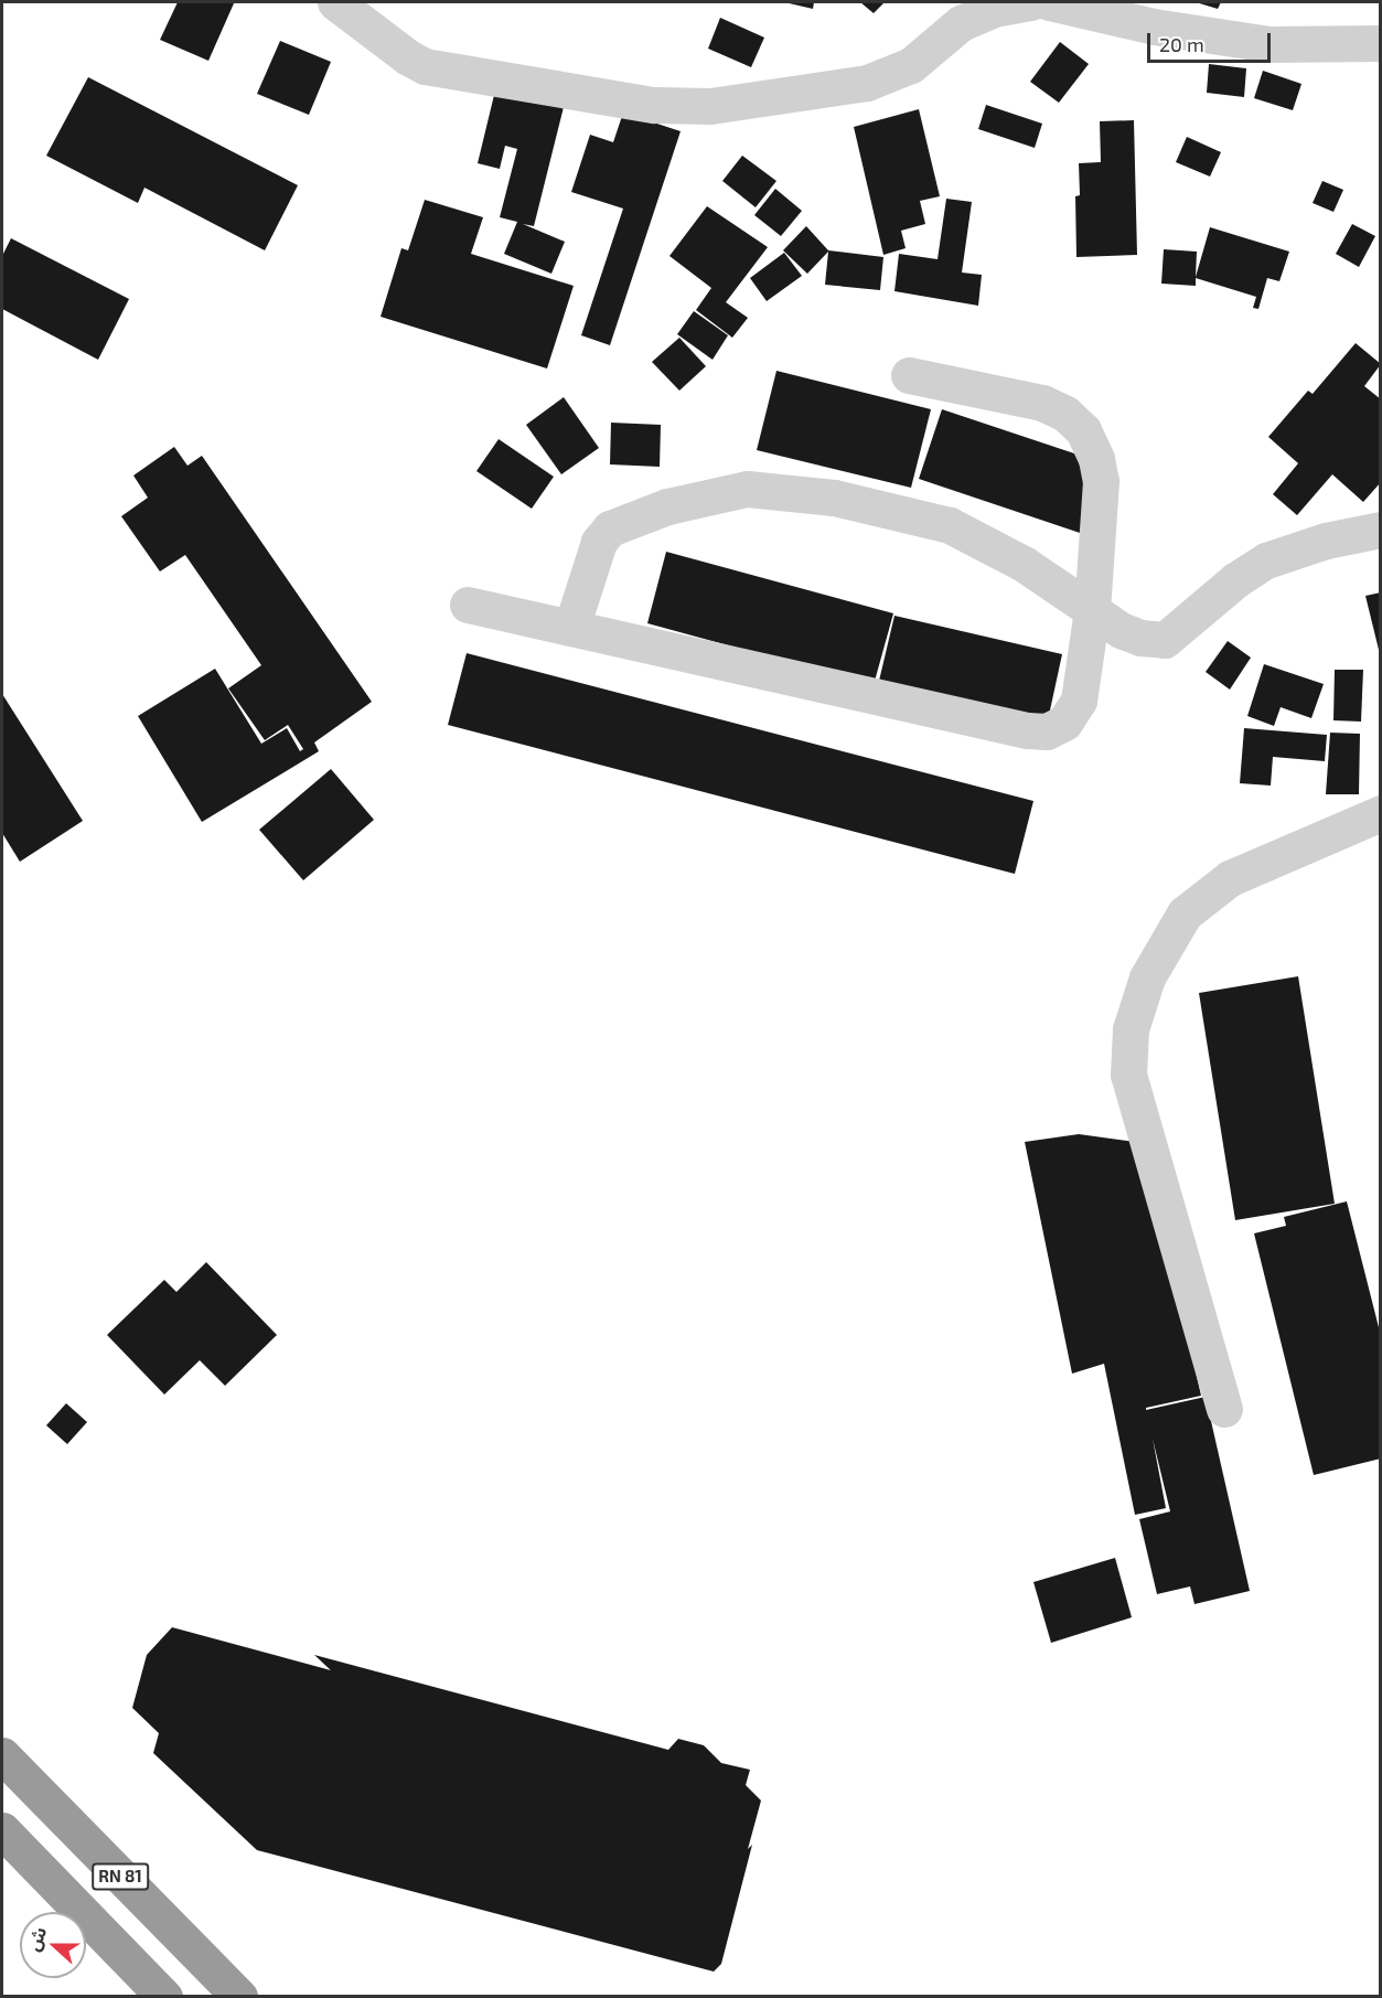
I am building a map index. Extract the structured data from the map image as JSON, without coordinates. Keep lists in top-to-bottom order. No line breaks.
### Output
{"streets":{"highway":["RN 81"]},"scale_bar":"20 m","north":"left"}
